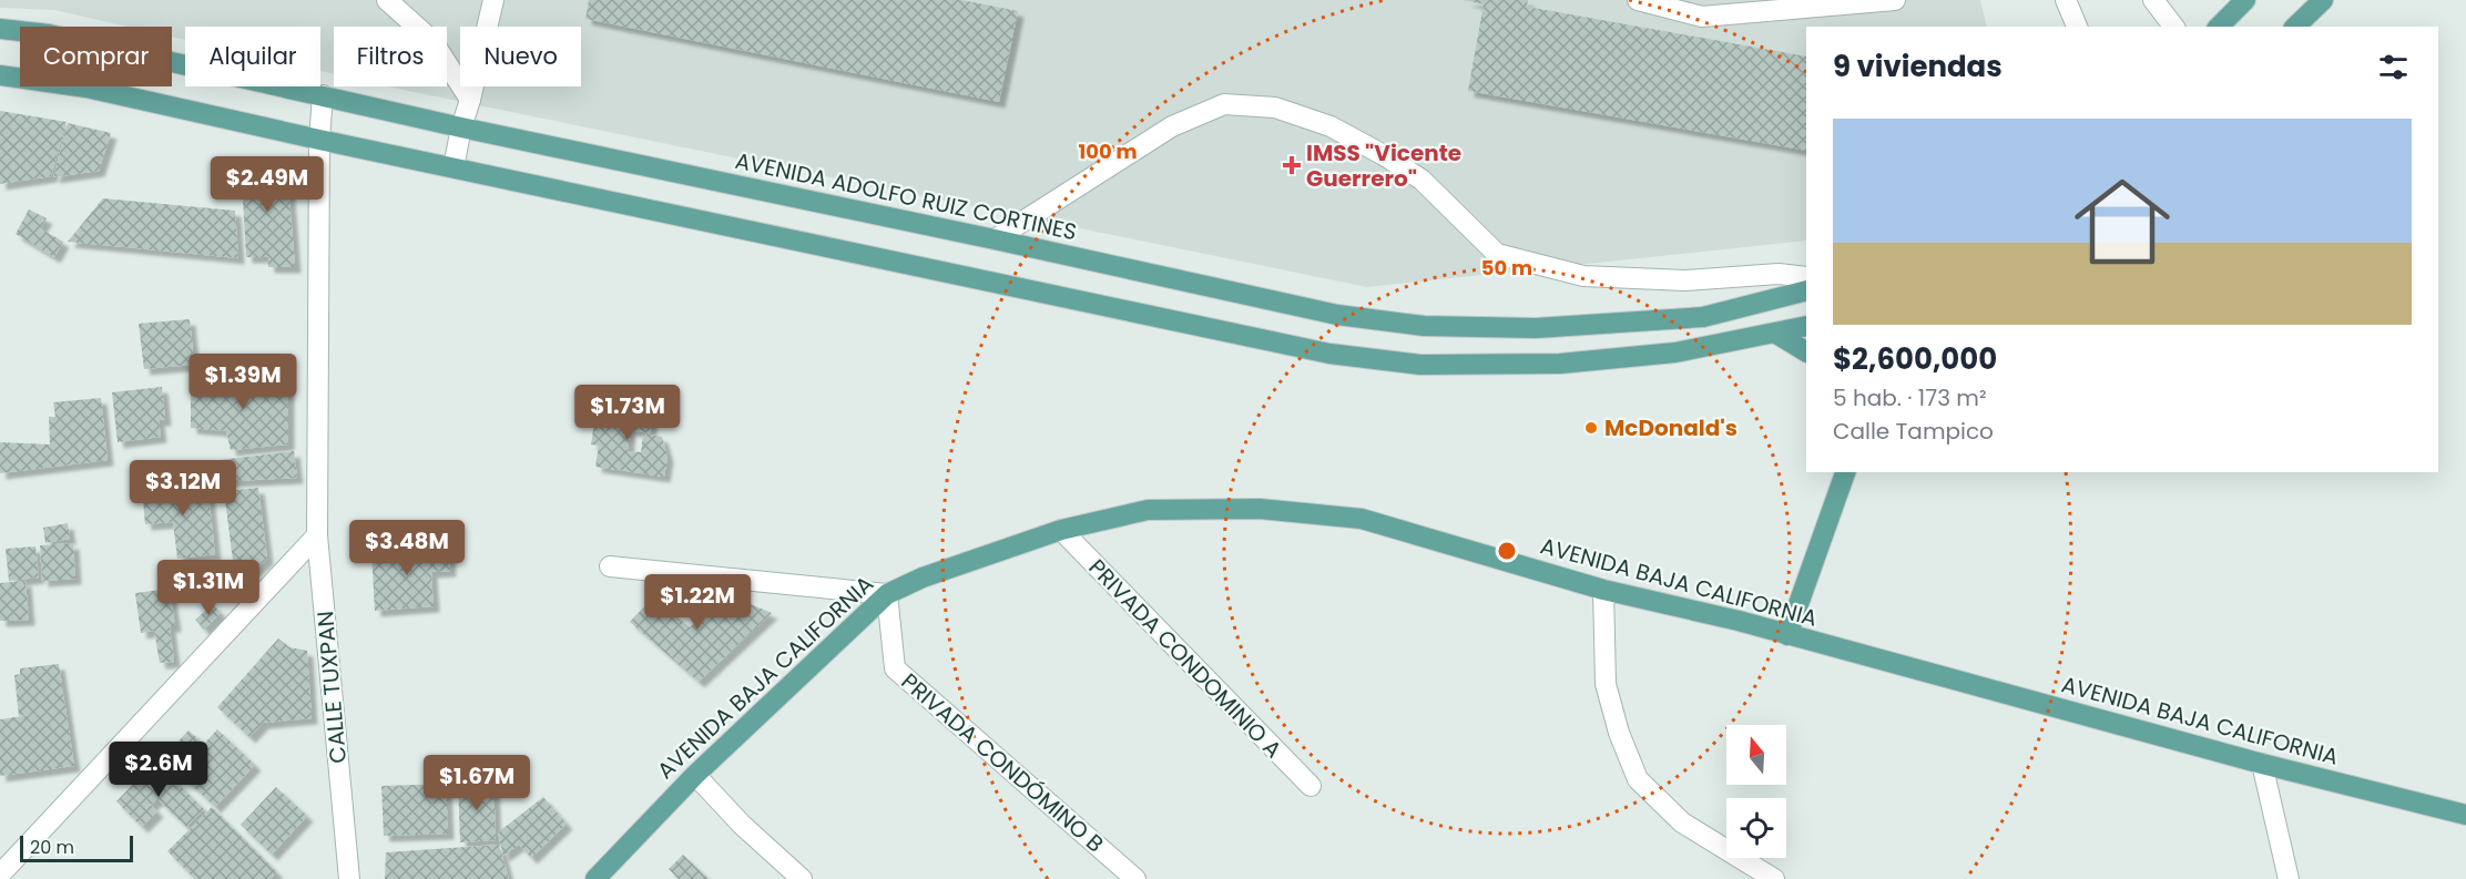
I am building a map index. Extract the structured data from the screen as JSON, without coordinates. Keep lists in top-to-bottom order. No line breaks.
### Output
{"streets":{"main road":["AVENIDA ADOLFO RUIZ CORTINES","AVENIDA BAJA CALIFORNIA"],"street":["PRIVADA CONDOMINIO A","CALLE TUXPAN","PRIVADA CONDÓMINO B"]},"crossings":[["AVENIDA ADOLFO RUIZ CORTINES","CALLE TUXPAN"],["AVENIDA BAJA CALIFORNIA","PRIVADA CONDOMINIO A"],["AVENIDA BAJA CALIFORNIA","PRIVADA CONDÓMINO B"]],"places":{"health":["IMSS \"Vicente Guerrero\""],"other":["McDonald's"]},"scale_bar":"20 m","north":"top","page":{"chip":["Comprar","Alquilar","Filtros","Nuevo"],"heading":"9 viviendas","list":[{"name":"$2,600,000","note":"5 hab. · 173 m² · Calle Tampico"}],"price":["$2.49M","$1.39M","$1.73M","$3.12M","$3.48M","$1.31M","$1.22M","$2.6M","$1.67M"],"scale":"20 m"},"rings":["100 m","50 m"]}
